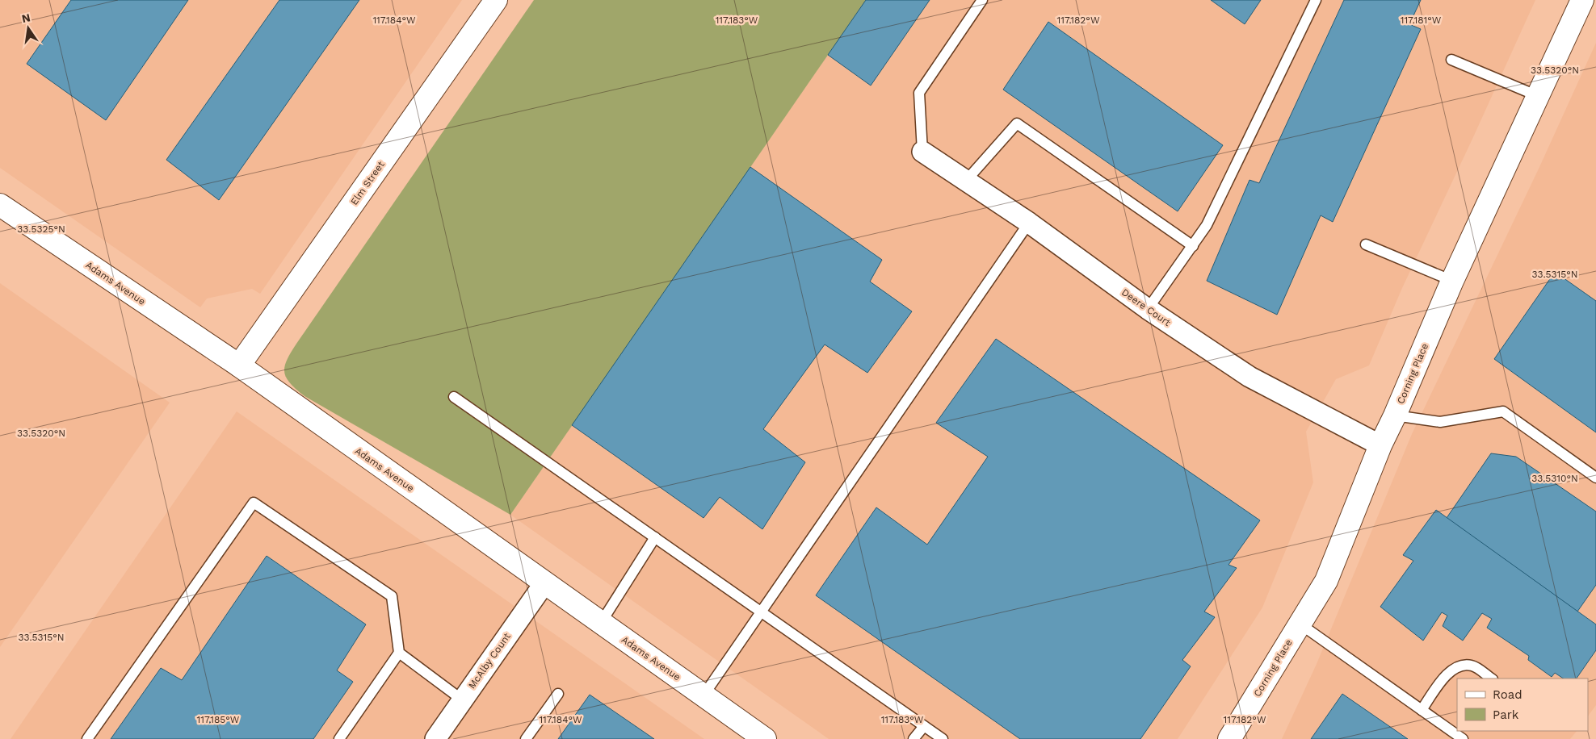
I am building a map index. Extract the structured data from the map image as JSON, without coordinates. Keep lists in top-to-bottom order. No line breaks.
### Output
{"streets":{"street":["Elm Street","Adams Avenue","Deere Court","Corning Place","McAlby Count"]},"crossings":[["Elm Street","Adams Avenue"],["Adams Avenue","McAlby Count"],["Deere Court","Corning Place"]],"legend":["Road","Park"],"north":"top","coordinates":["117.184°W","117.183°W","117.182°W","117.181°W","33.5320°N","33.5325°N","33.5315°N","33.5310°N","117.185°W"]}
